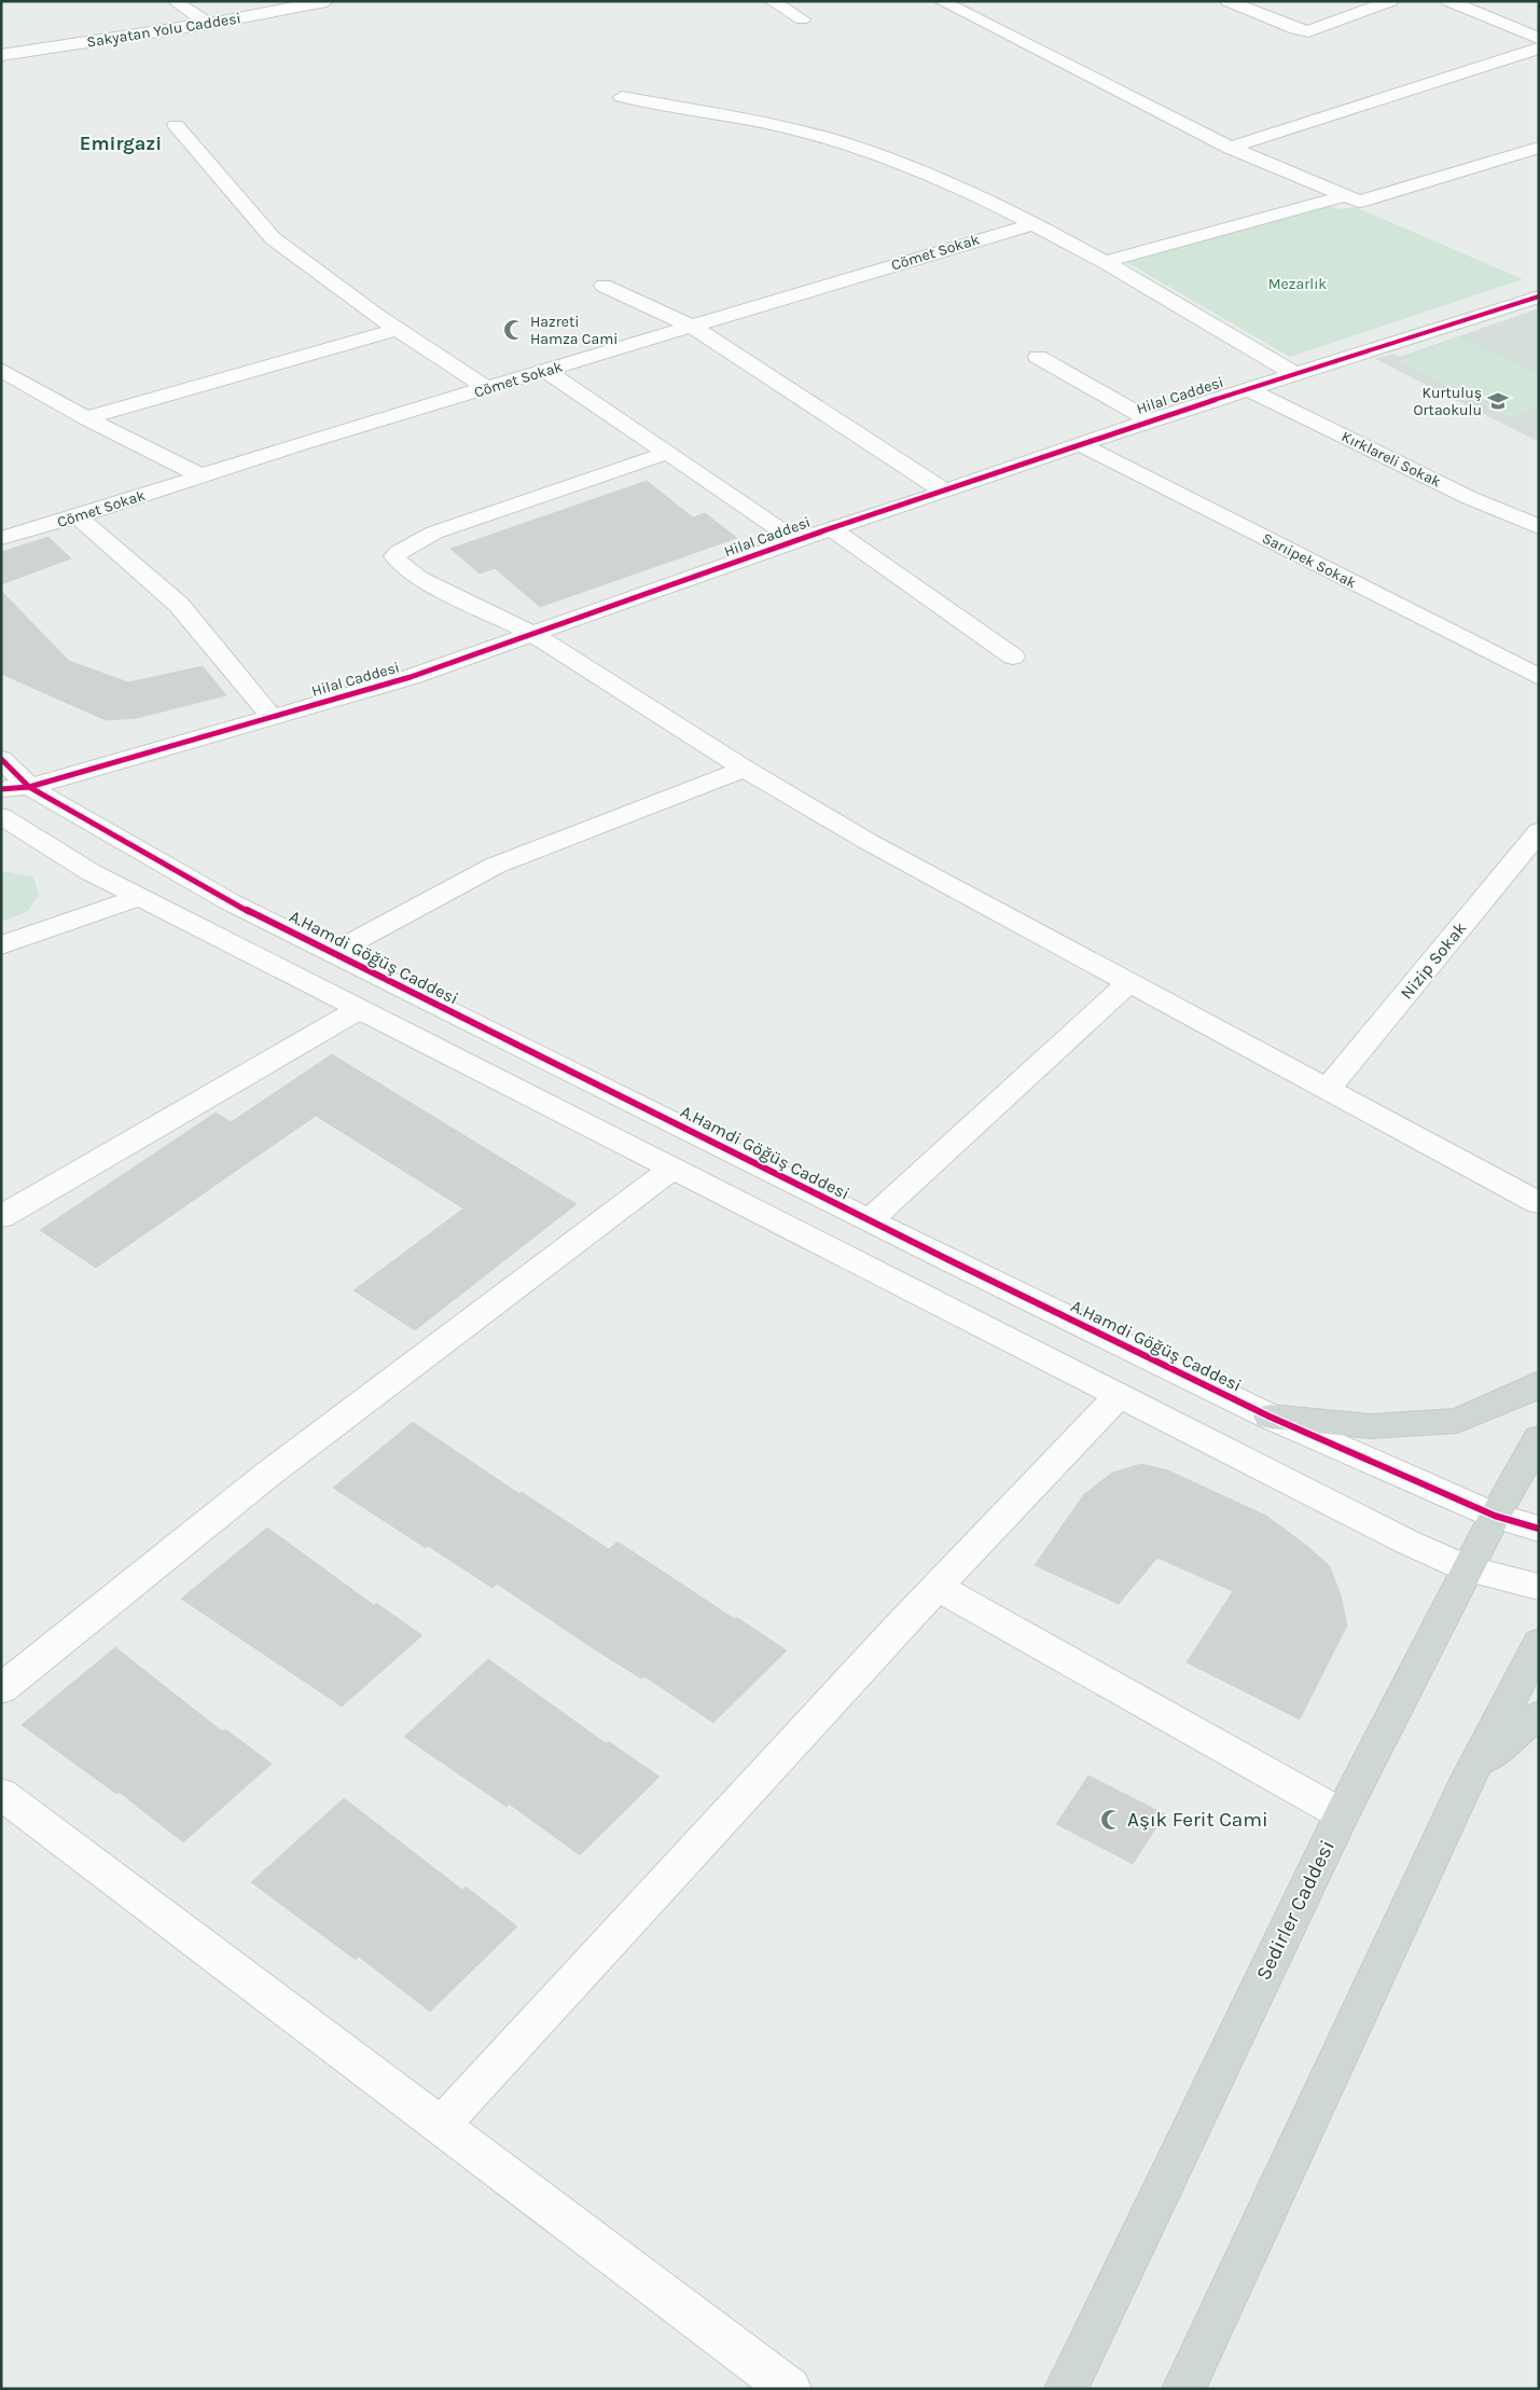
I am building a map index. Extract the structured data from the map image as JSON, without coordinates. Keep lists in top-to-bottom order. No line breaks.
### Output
{"streets":{"main road":["Sedirler Caddesi"],"street":["Sakyatan Yolu Caddesi","Cömet Sokak","Hilal Caddesi","Kırklareli Sokak","Sarıipek Sokak","A.Hamdi Göğüş Caddesi","Nizip Sokak"]},"crossings":[["Hilal Caddesi","Kırklareli Sokak"],["Hilal Caddesi","Sarıipek Sokak"],["Hilal Caddesi","A.Hamdi Göğüş Caddesi"],["A.Hamdi Göğüş Caddesi","Sedirler Caddesi"]],"districts":["Emirgazi"],"parks":["Mezarlık"],"places":{"mosque":["Hazreti Hamza Cami","Aşık Ferit Cami"],"school or university":["Kurtuluş Ortaokulu"]}}
